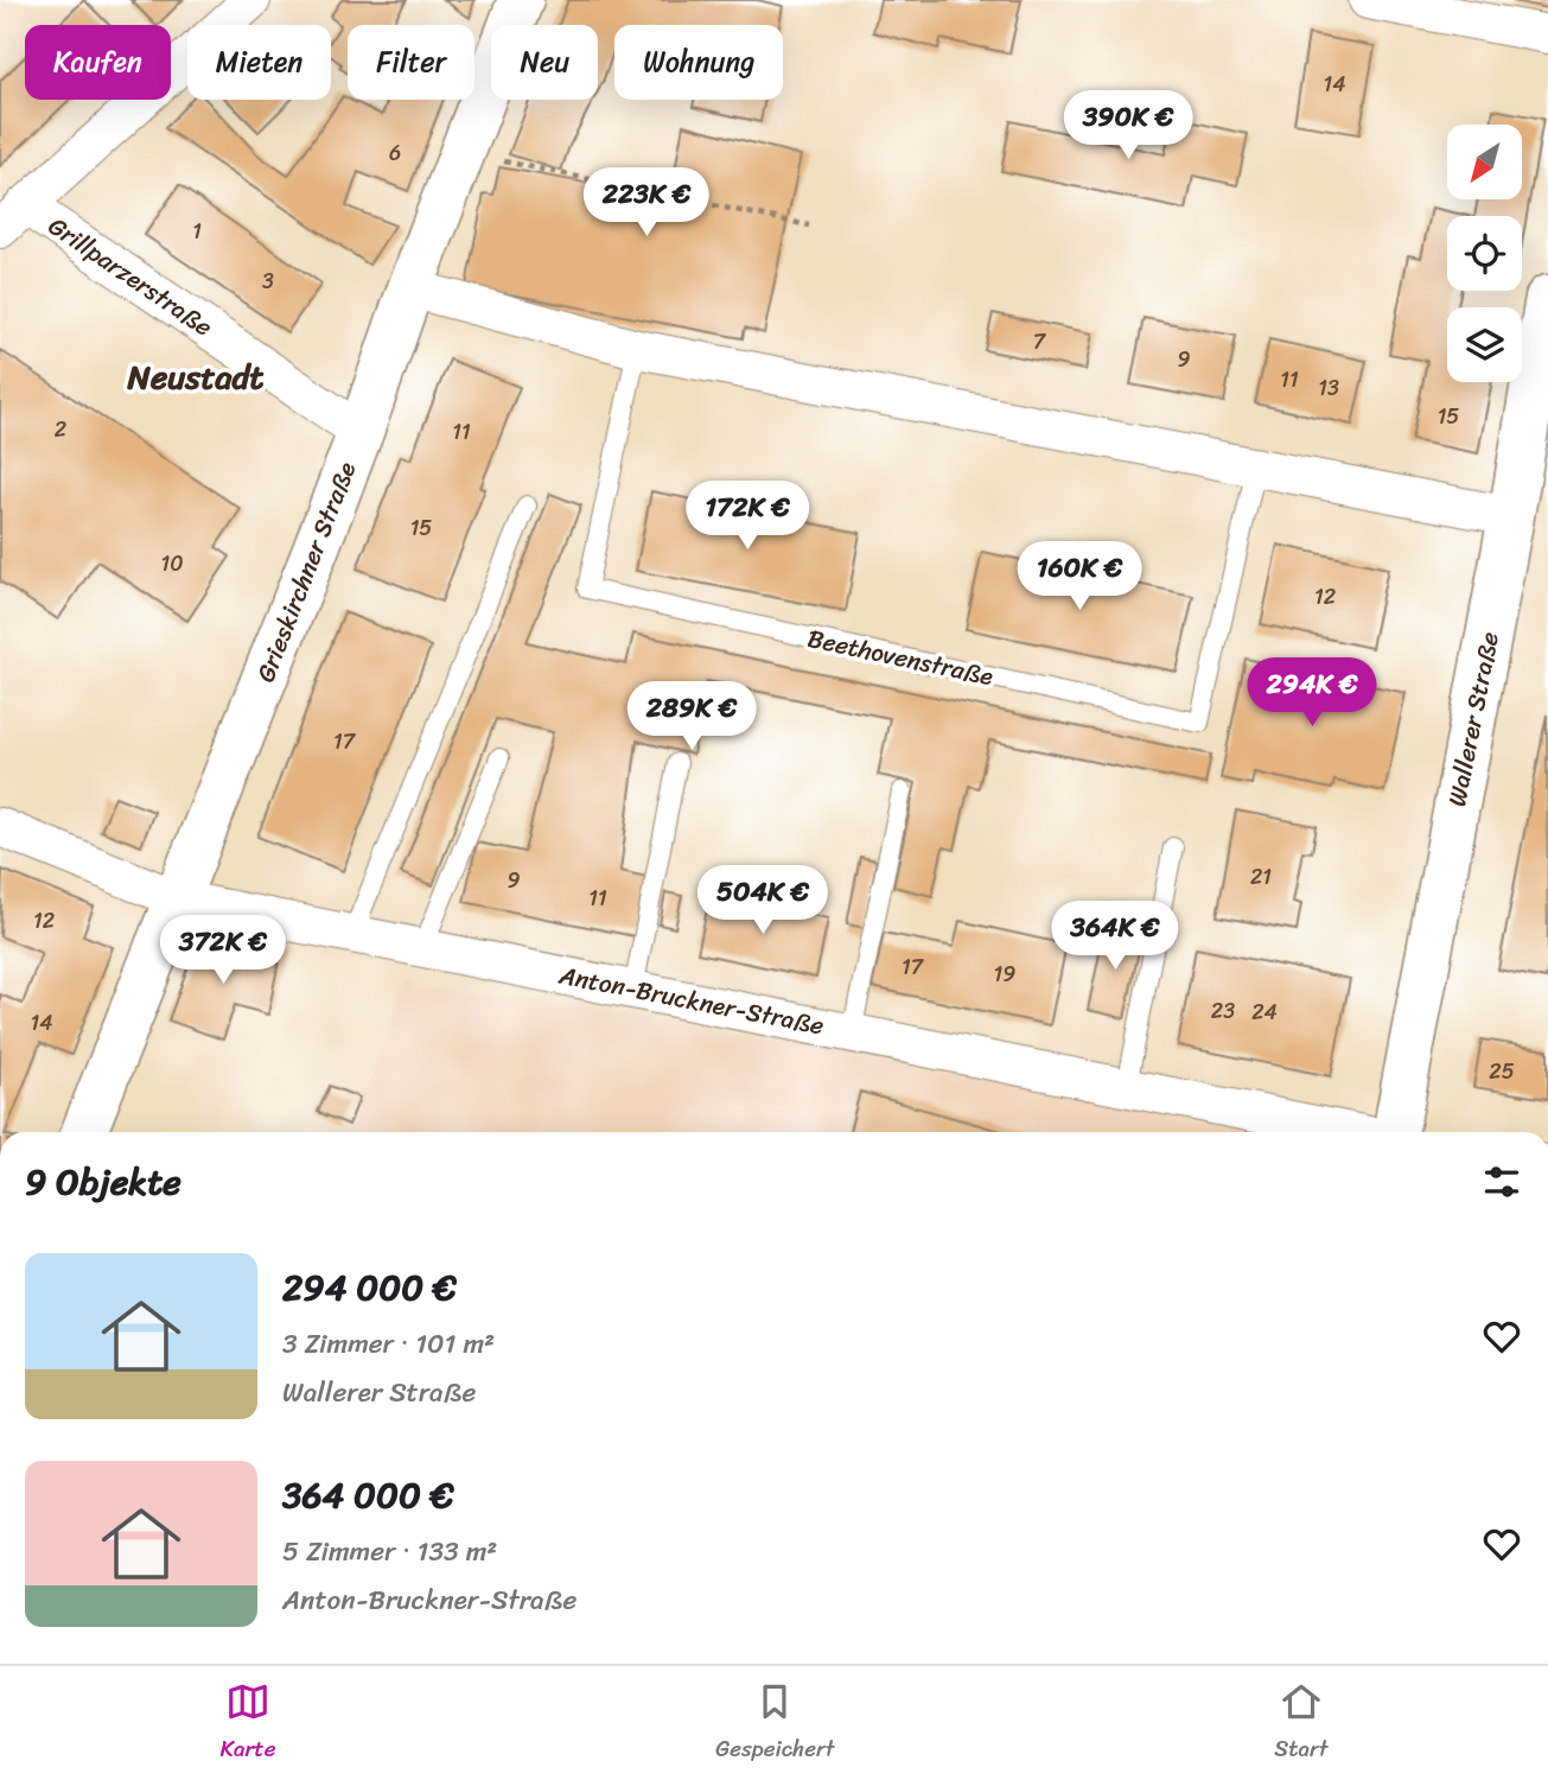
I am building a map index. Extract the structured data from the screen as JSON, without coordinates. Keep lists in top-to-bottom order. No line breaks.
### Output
{"streets":{"main road":["Grieskirchner Straße","Wallerer Straße"],"street":["Grillparzerstraße","Anton-Bruckner-Straße"],"lane":["Beethovenstraße"]},"crossings":[["Grillparzerstraße","Grieskirchner Straße"],["Grieskirchner Straße","Anton-Bruckner-Straße"]],"districts":["Neustadt"],"house_numbers":["14","6","1","3","7","9","11","13","15","2","11","15","10","12","17","21","9","11","12","17","19","23","24","14","25"],"north":"bottom left","page":{"chip":["Kaufen","Mieten","Filter","Neu","Wohnung"],"price":["390K €","223K €","172K €","160K €","294K €","289K €","504K €","364K €","372K €"],"heading":"9 Objekte","list":[{"name":"294 000 €","note":"3 Zimmer · 101 m² · Wallerer Straße"},{"name":"364 000 €","note":"5 Zimmer · 133 m² · Anton-Bruckner-Straße"}],"tabs":["Karte","Gespeichert","Start"]}}
